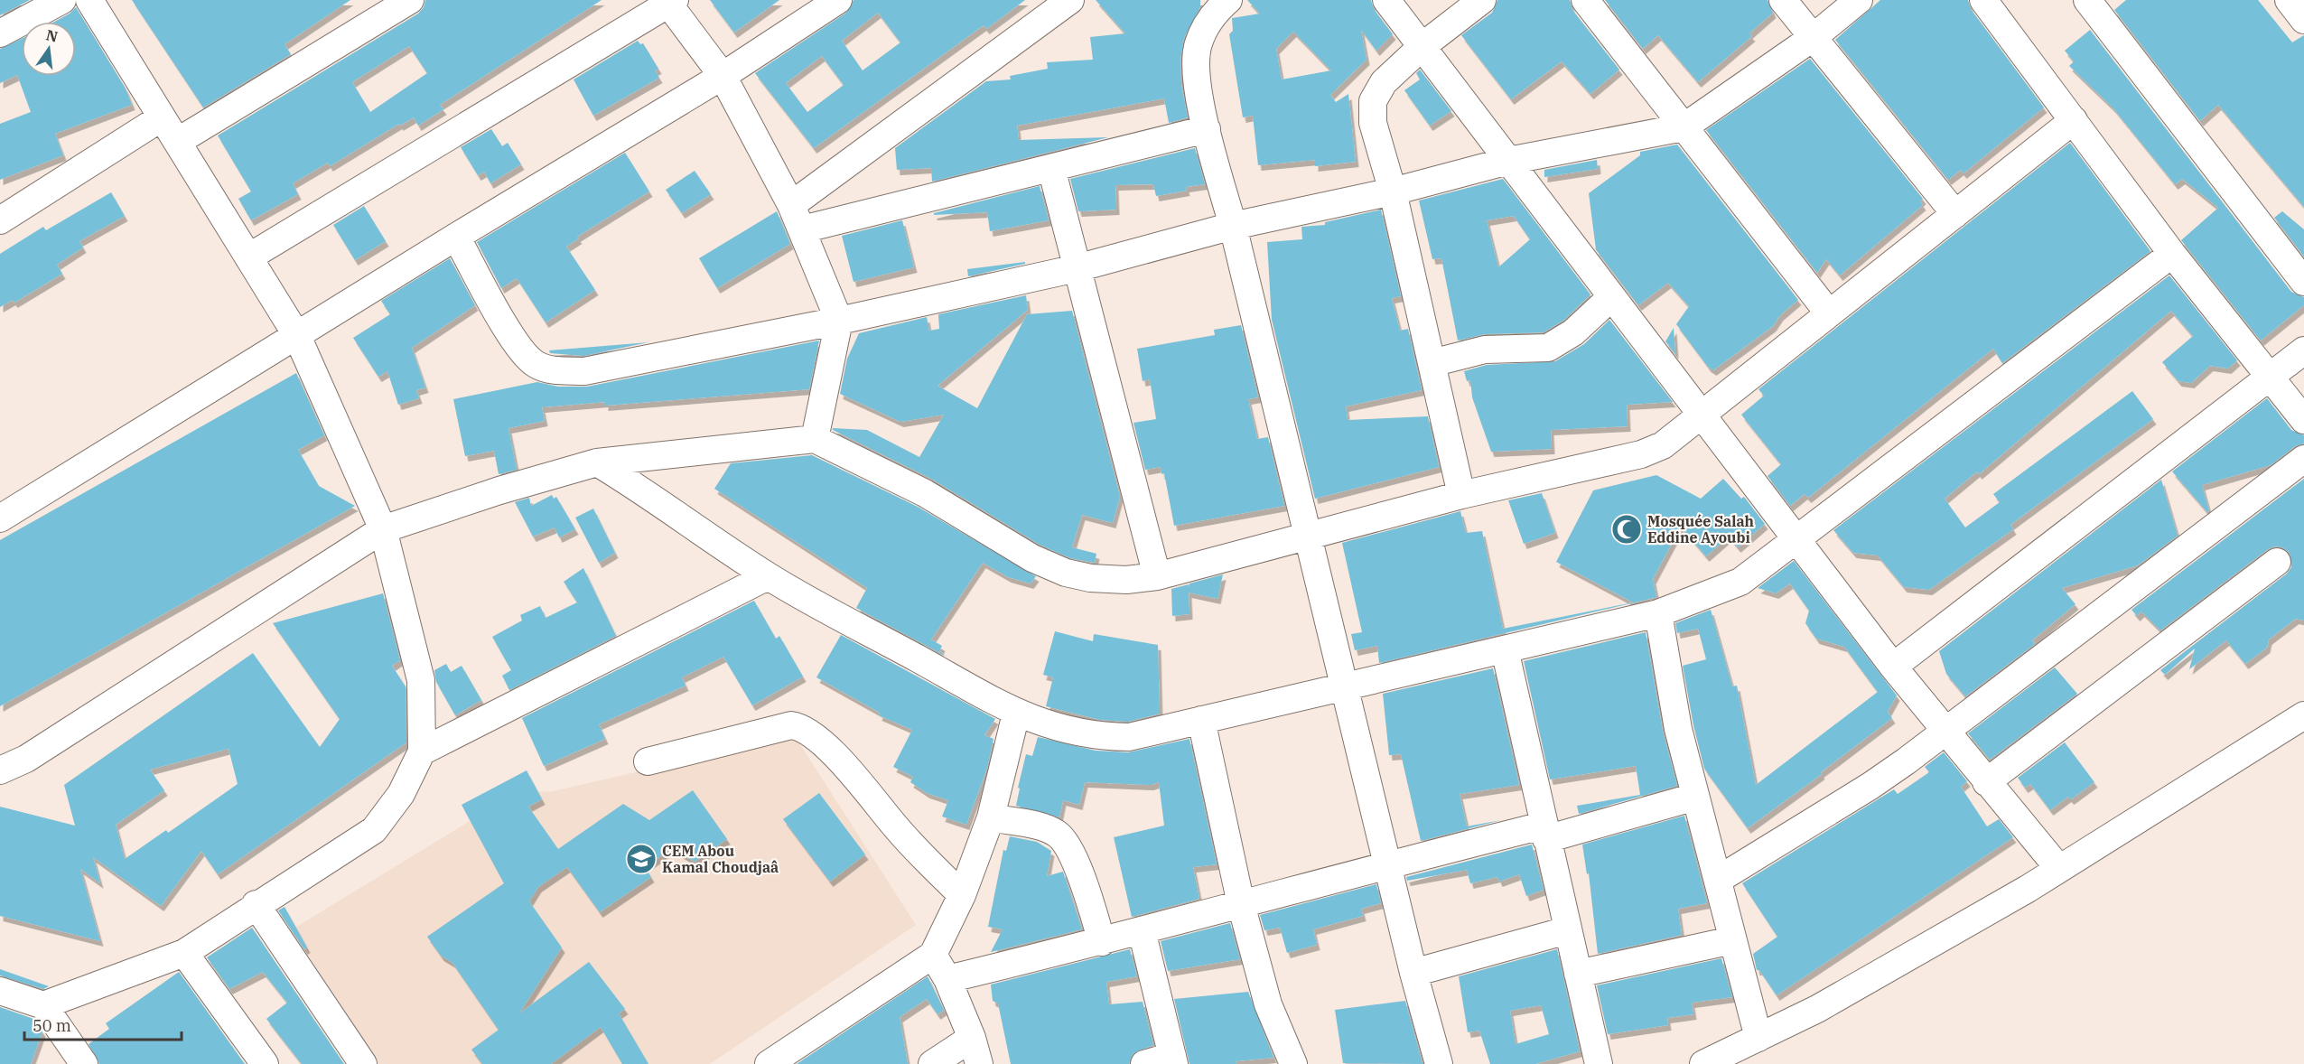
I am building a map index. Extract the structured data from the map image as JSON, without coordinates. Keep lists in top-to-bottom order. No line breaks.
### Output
{"places":{"mosque":["Mosquée Salah Eddine Ayoubi"],"school or university":["CEM Abou Kamal Choudjaâ"]},"scale_bar":"50 m","north":"top"}
